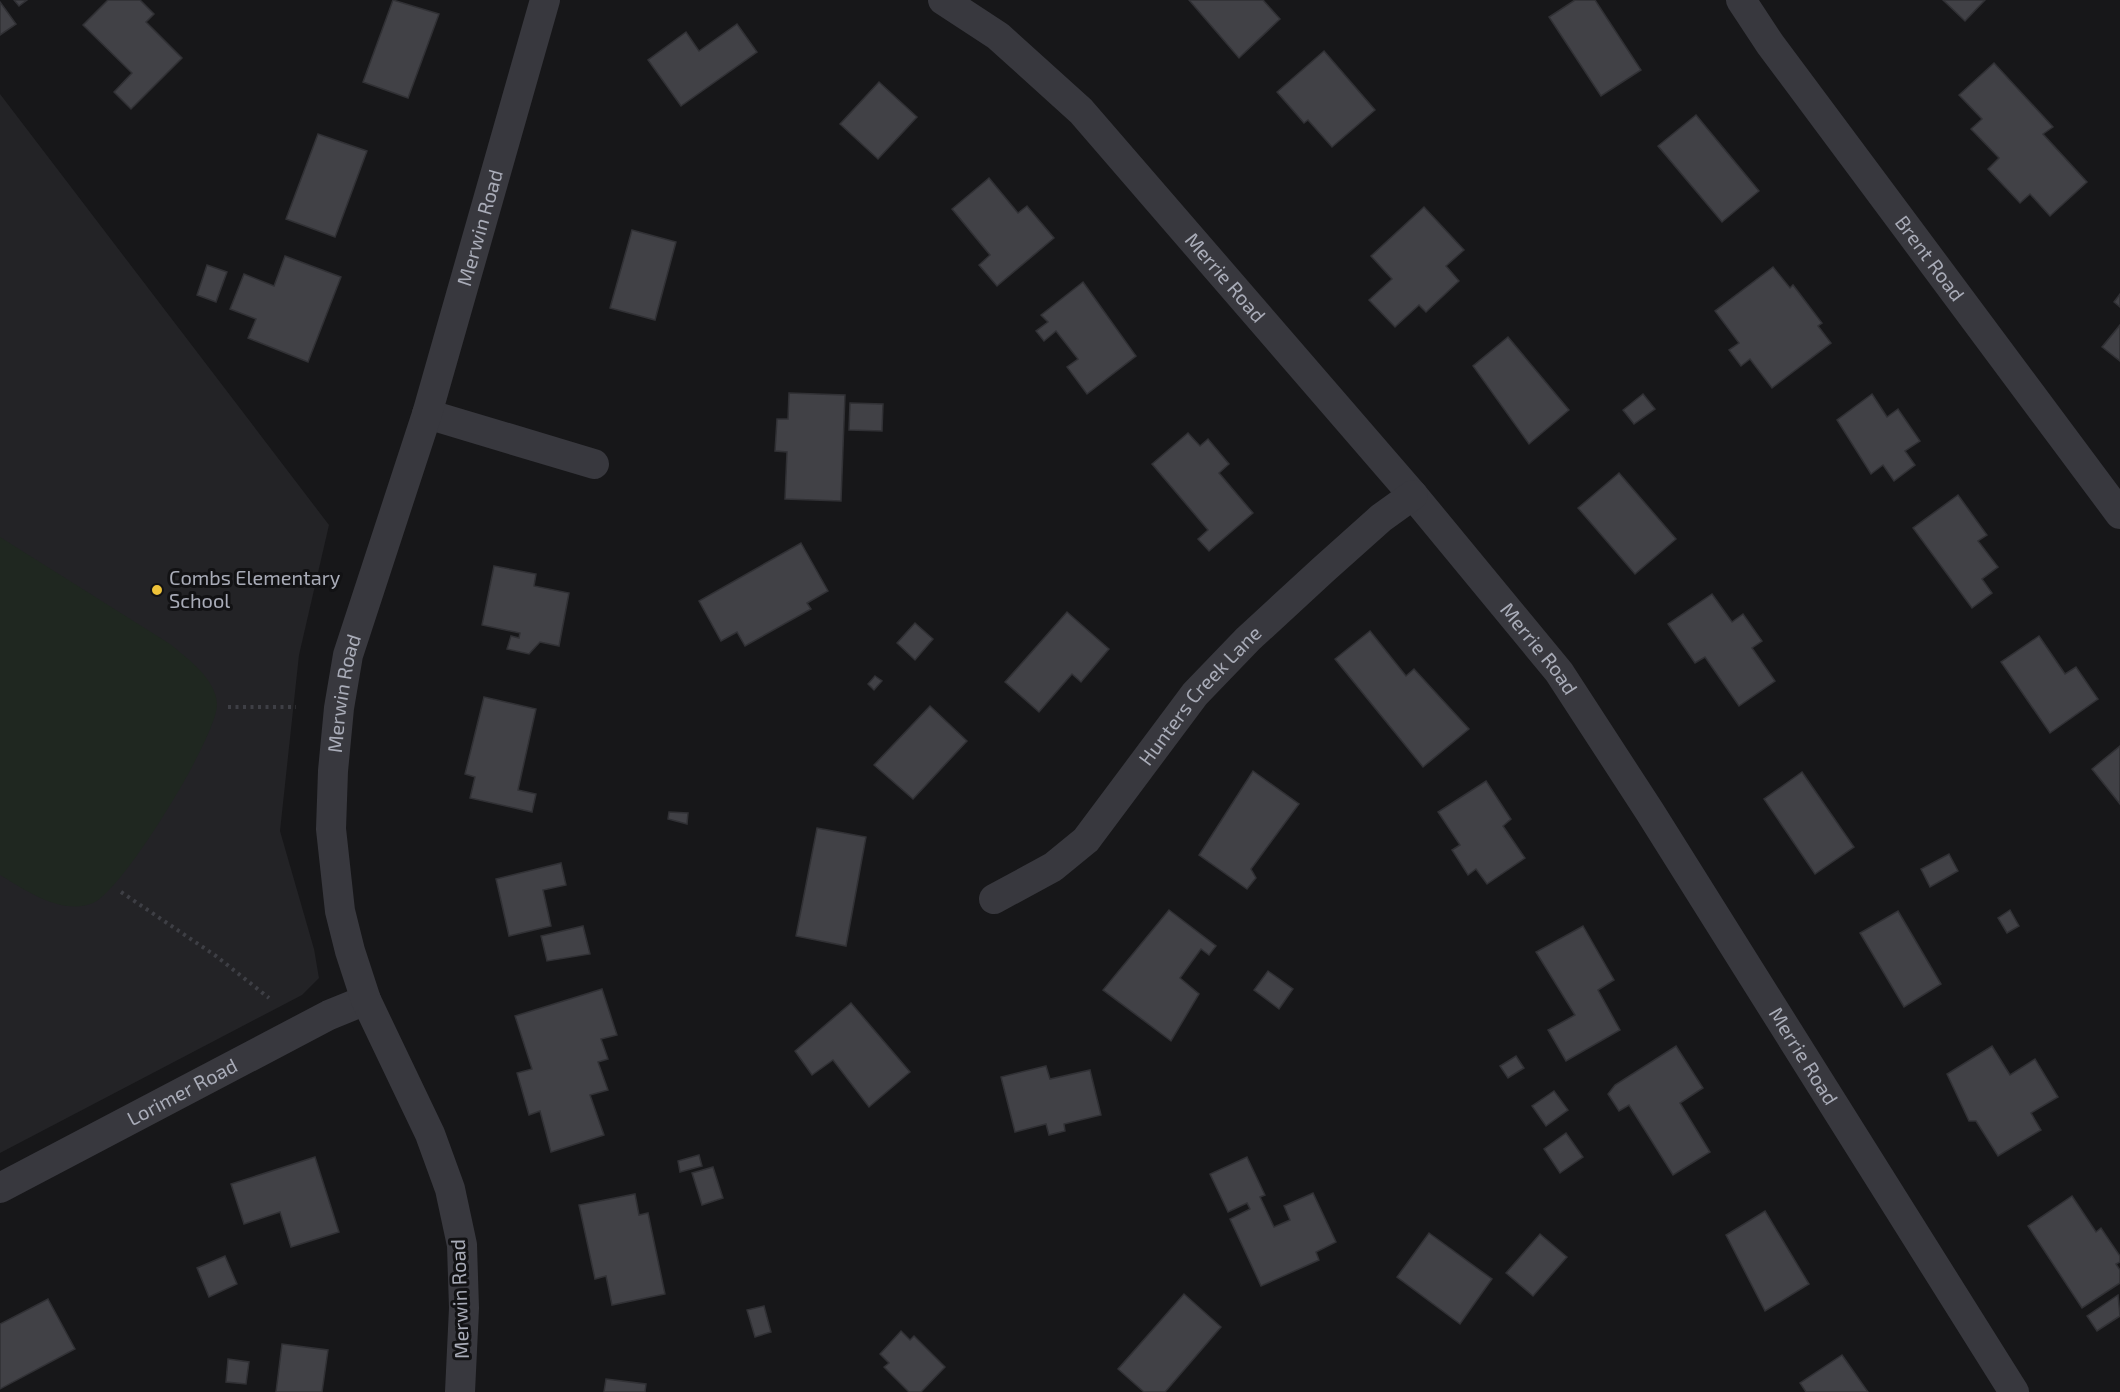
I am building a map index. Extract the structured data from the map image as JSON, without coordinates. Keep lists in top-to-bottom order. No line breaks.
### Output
{"streets":{"street":["Merwin Road","Brent Road","Merrie Road","Hunters Creek Lane","Lorimer Road"]},"crossings":[["Merwin Road","Lorimer Road"],["Merrie Road","Hunters Creek Lane"]],"places":["Combs Elementary School"]}
